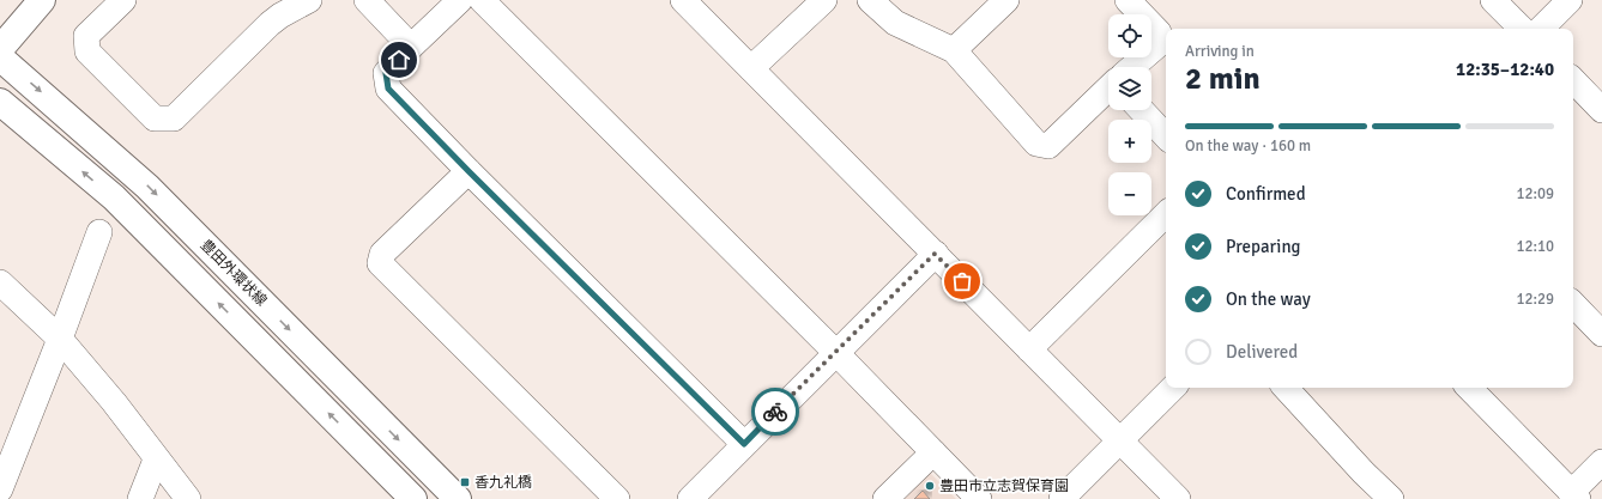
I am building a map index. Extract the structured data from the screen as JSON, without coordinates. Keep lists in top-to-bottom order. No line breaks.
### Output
{"streets":{"street":["豊田外環状線"]},"places":{"transit":["香九礼橋"],"other":["豊田市立志賀保育園"]},"page":{"map_buttons":["+","−"],"heading":["2 min","Arriving in","12:35–12:40"],"bar":"On the way · 160 m","list":[["Confirmed","12:09"],["Preparing","12:10"],["On the way","12:29"],"Delivered"]}}
